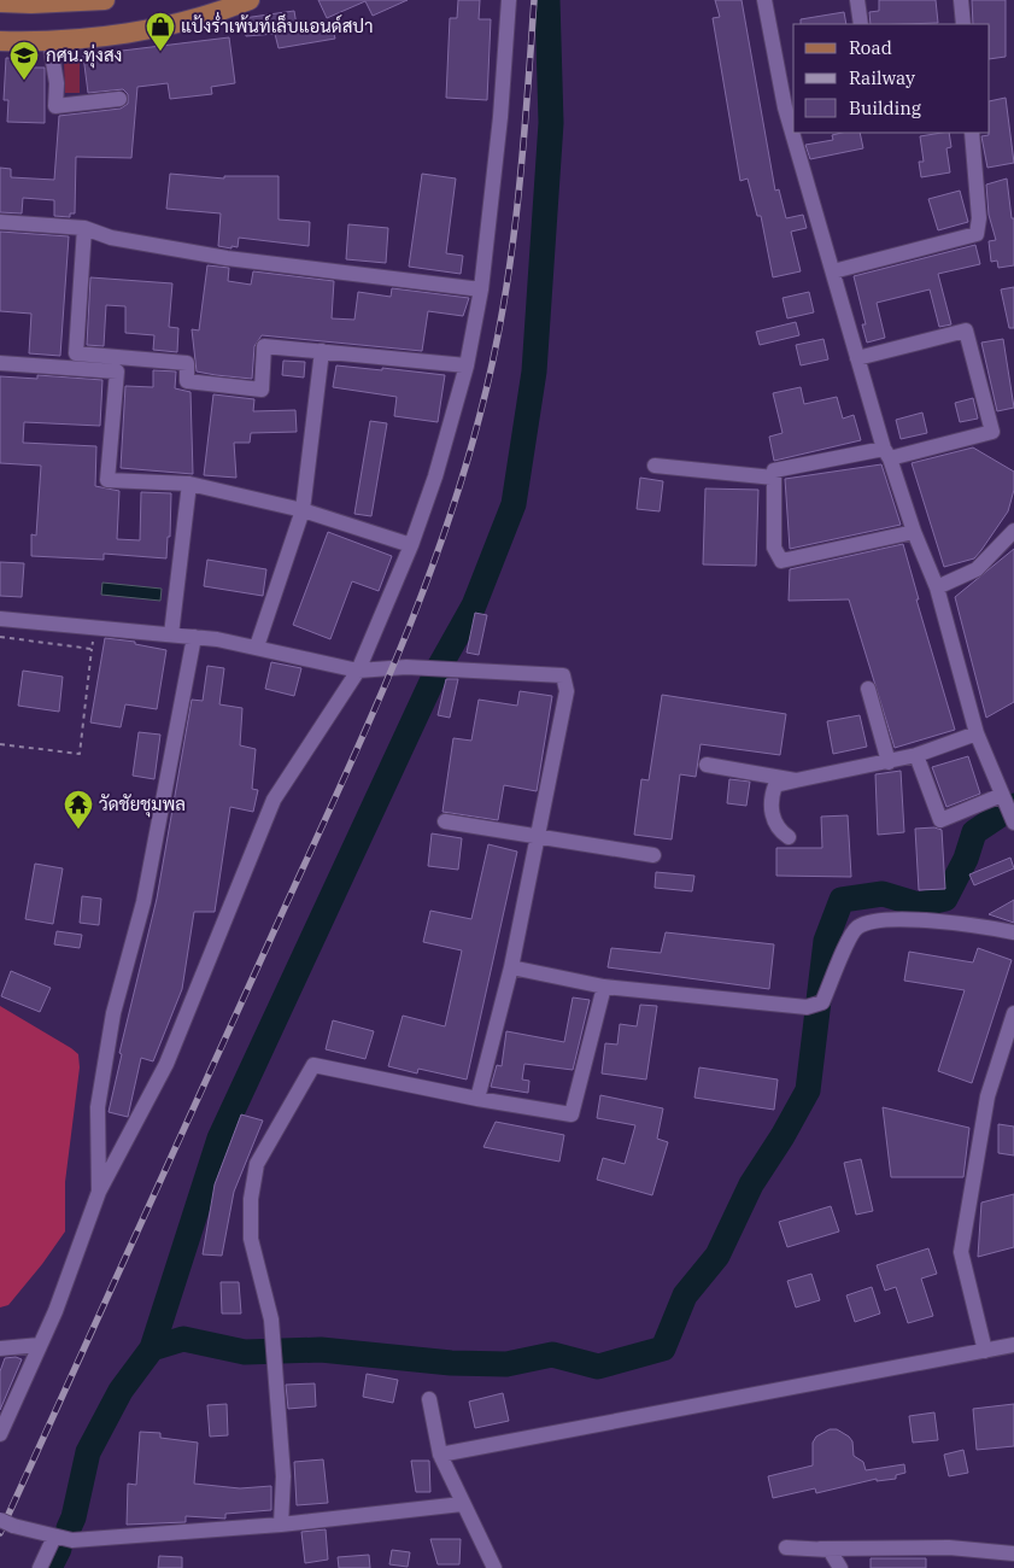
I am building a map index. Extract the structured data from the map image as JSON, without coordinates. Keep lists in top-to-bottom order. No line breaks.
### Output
{"places":{"shop":["แป้งร่ำเพ้นท์เล็บแอนด์สปา"],"school or university":["กศน.ทุ่งสง"],"temple":["วัดชัยชุมพล"]},"legend":["Road","Railway","Building"]}
